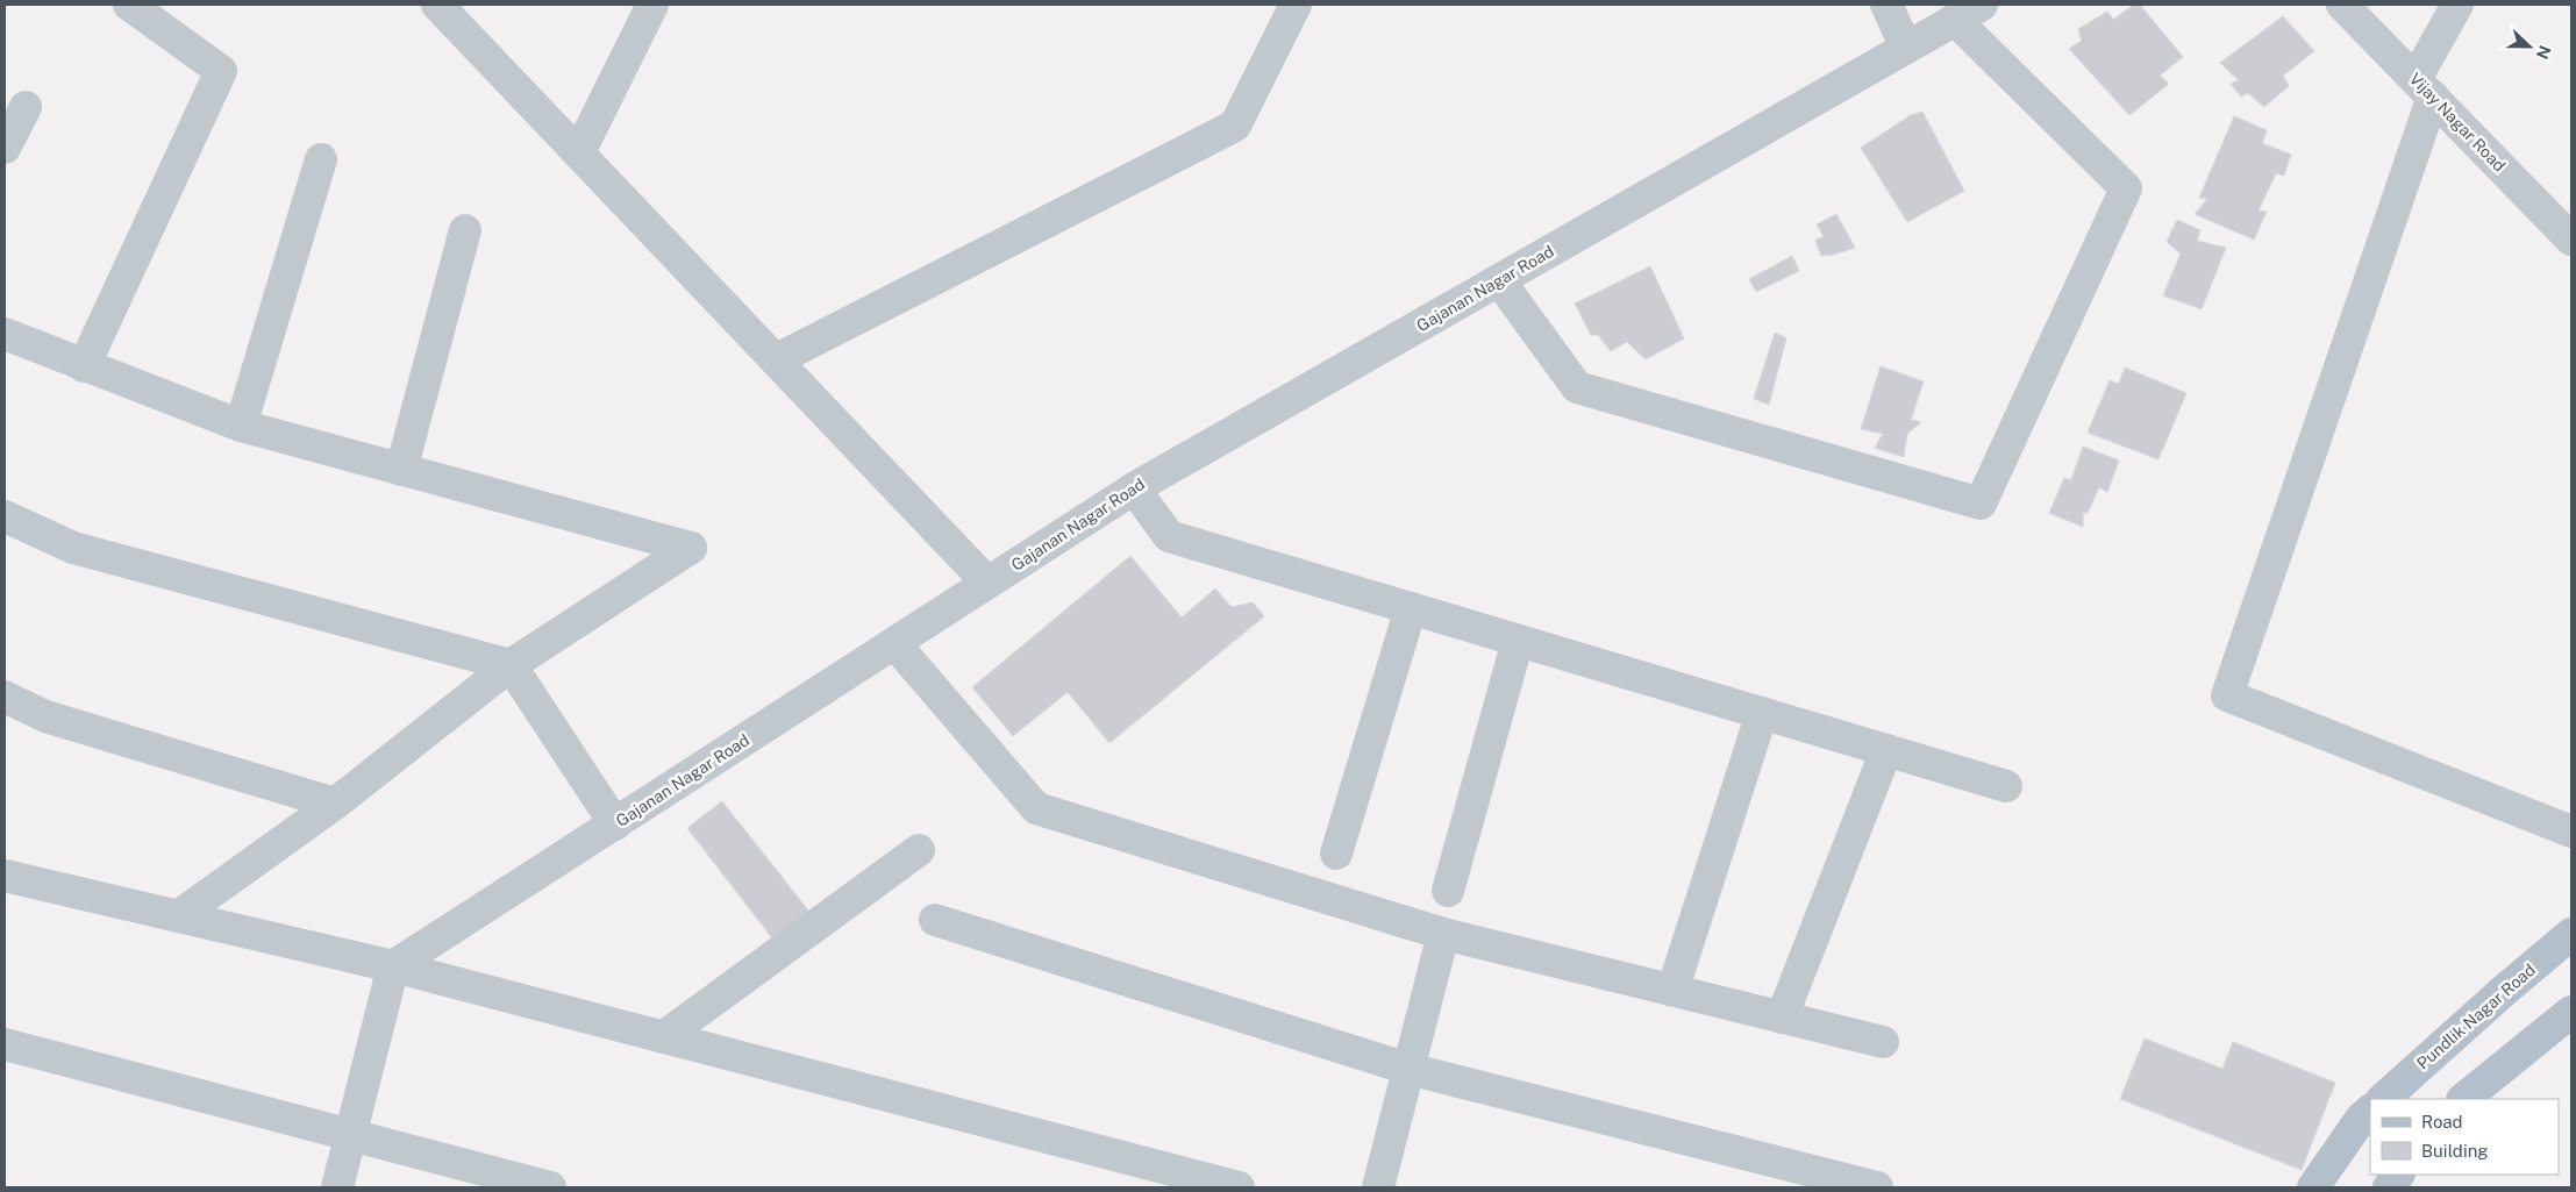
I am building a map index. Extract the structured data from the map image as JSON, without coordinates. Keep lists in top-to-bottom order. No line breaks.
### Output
{"streets":{"main road":["Pundlik Nagar Road"],"street":["Vijay Nagar Road","Gajanan Nagar Road"]},"legend":["Road","Building"],"north":"right"}
